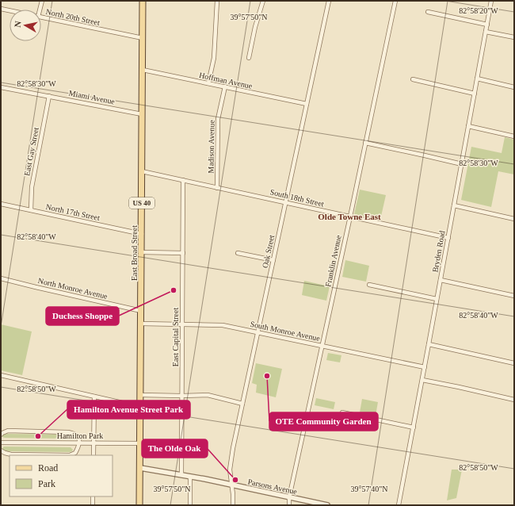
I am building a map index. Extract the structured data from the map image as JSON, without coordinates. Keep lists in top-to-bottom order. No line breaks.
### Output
{"streets":{"main road":["US 40","East Broad Street"],"street":["North 20th Street","Hoffman Avenue","Miami Avenue","Madison Avenue","East Gay Street","South 18th Street","North 17th Street","Oak Street","Bryden Road","Franklin Avenue","North Monroe Avenue","South Monroe Avenue","East Capital Street","Hamilton Park","Parsons Avenue"]},"crossings":[["North 20th Street","East Broad Street"],["Hoffman Avenue","Madison Avenue"],["Hoffman Avenue","Oak Street"],["Hoffman Avenue","East Broad Street"],["Miami Avenue","East Gay Street"],["Miami Avenue","East Broad Street"],["Madison Avenue","South 18th Street"],["East Gay Street","North 17th Street"],["South 18th Street","Oak Street"],["South 18th Street","Bryden Road"],["South 18th Street","East Broad Street"],["South 18th Street","Franklin Avenue"],["South 18th Street","East Capital Street"],["North 17th Street","East Broad Street"],["Oak Street","South Monroe Avenue"],["Oak Street","Parsons Avenue"],["Bryden Road","South Monroe Avenue"],["East Broad Street","North Monroe Avenue"],["East Broad Street","South Monroe Avenue"],["East Broad Street","Hamilton Park"],["East Broad Street","Parsons Avenue"],["Franklin Avenue","South Monroe Avenue"],["Franklin Avenue","Parsons Avenue"],["South Monroe Avenue","East Capital Street"],["East Capital Street","Parsons Avenue"]],"districts":["Olde Towne East"],"places":["Duchess Shoppe","OTE Community Garden","Hamilton Avenue Street Park","The Olde Oak"],"legend":["Road","Park"],"north":"left","coordinates":["82°58'20\"W","39°57'50\"N","82°58'30\"W","82°58'40\"W","82°58'50\"W","39°57'40\"N"]}
